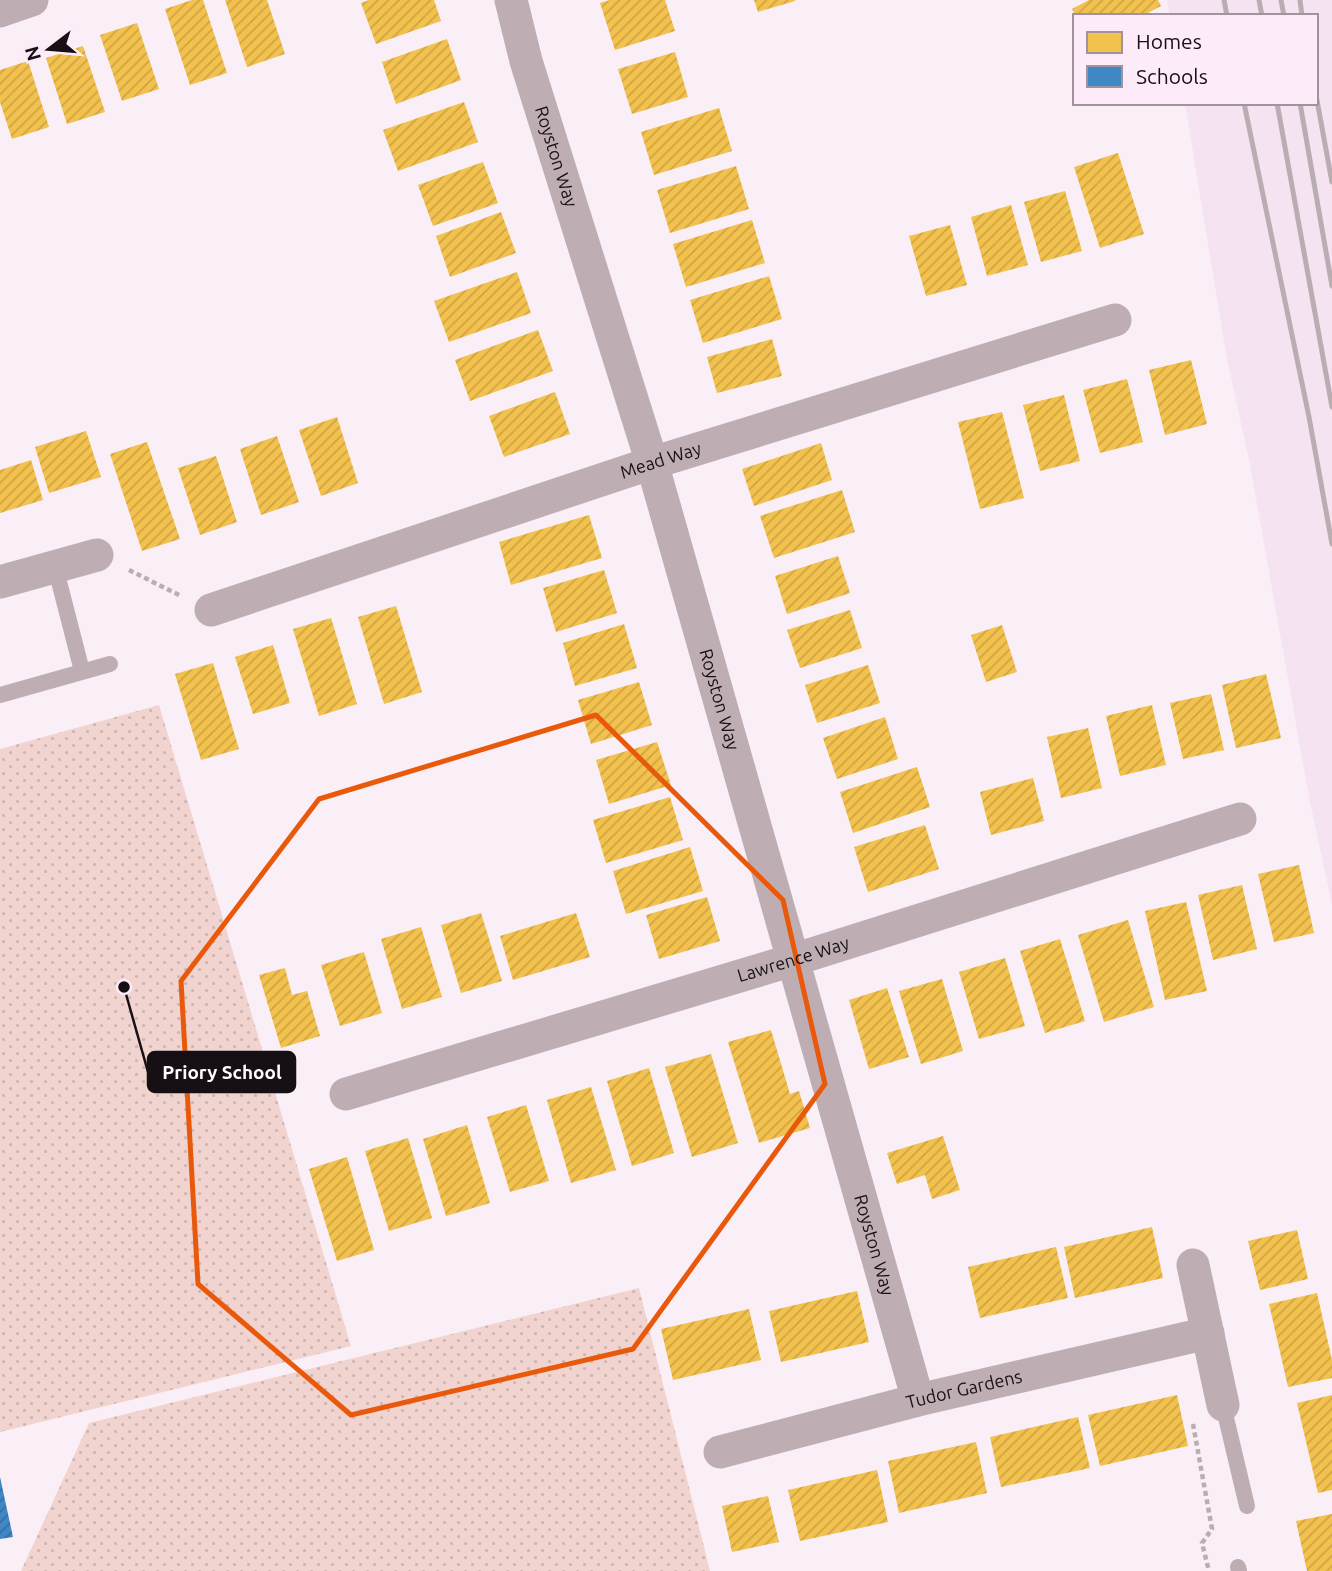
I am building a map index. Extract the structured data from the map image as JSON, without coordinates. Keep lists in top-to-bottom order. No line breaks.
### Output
{"streets":{"street":["Royston Way","Mead Way","Lawrence Way","Tudor Gardens"]},"crossings":[["Royston Way","Mead Way"],["Royston Way","Lawrence Way"],["Royston Way","Tudor Gardens"]],"places":["Priory School"],"legend":["Homes","Schools"],"north":"left"}
